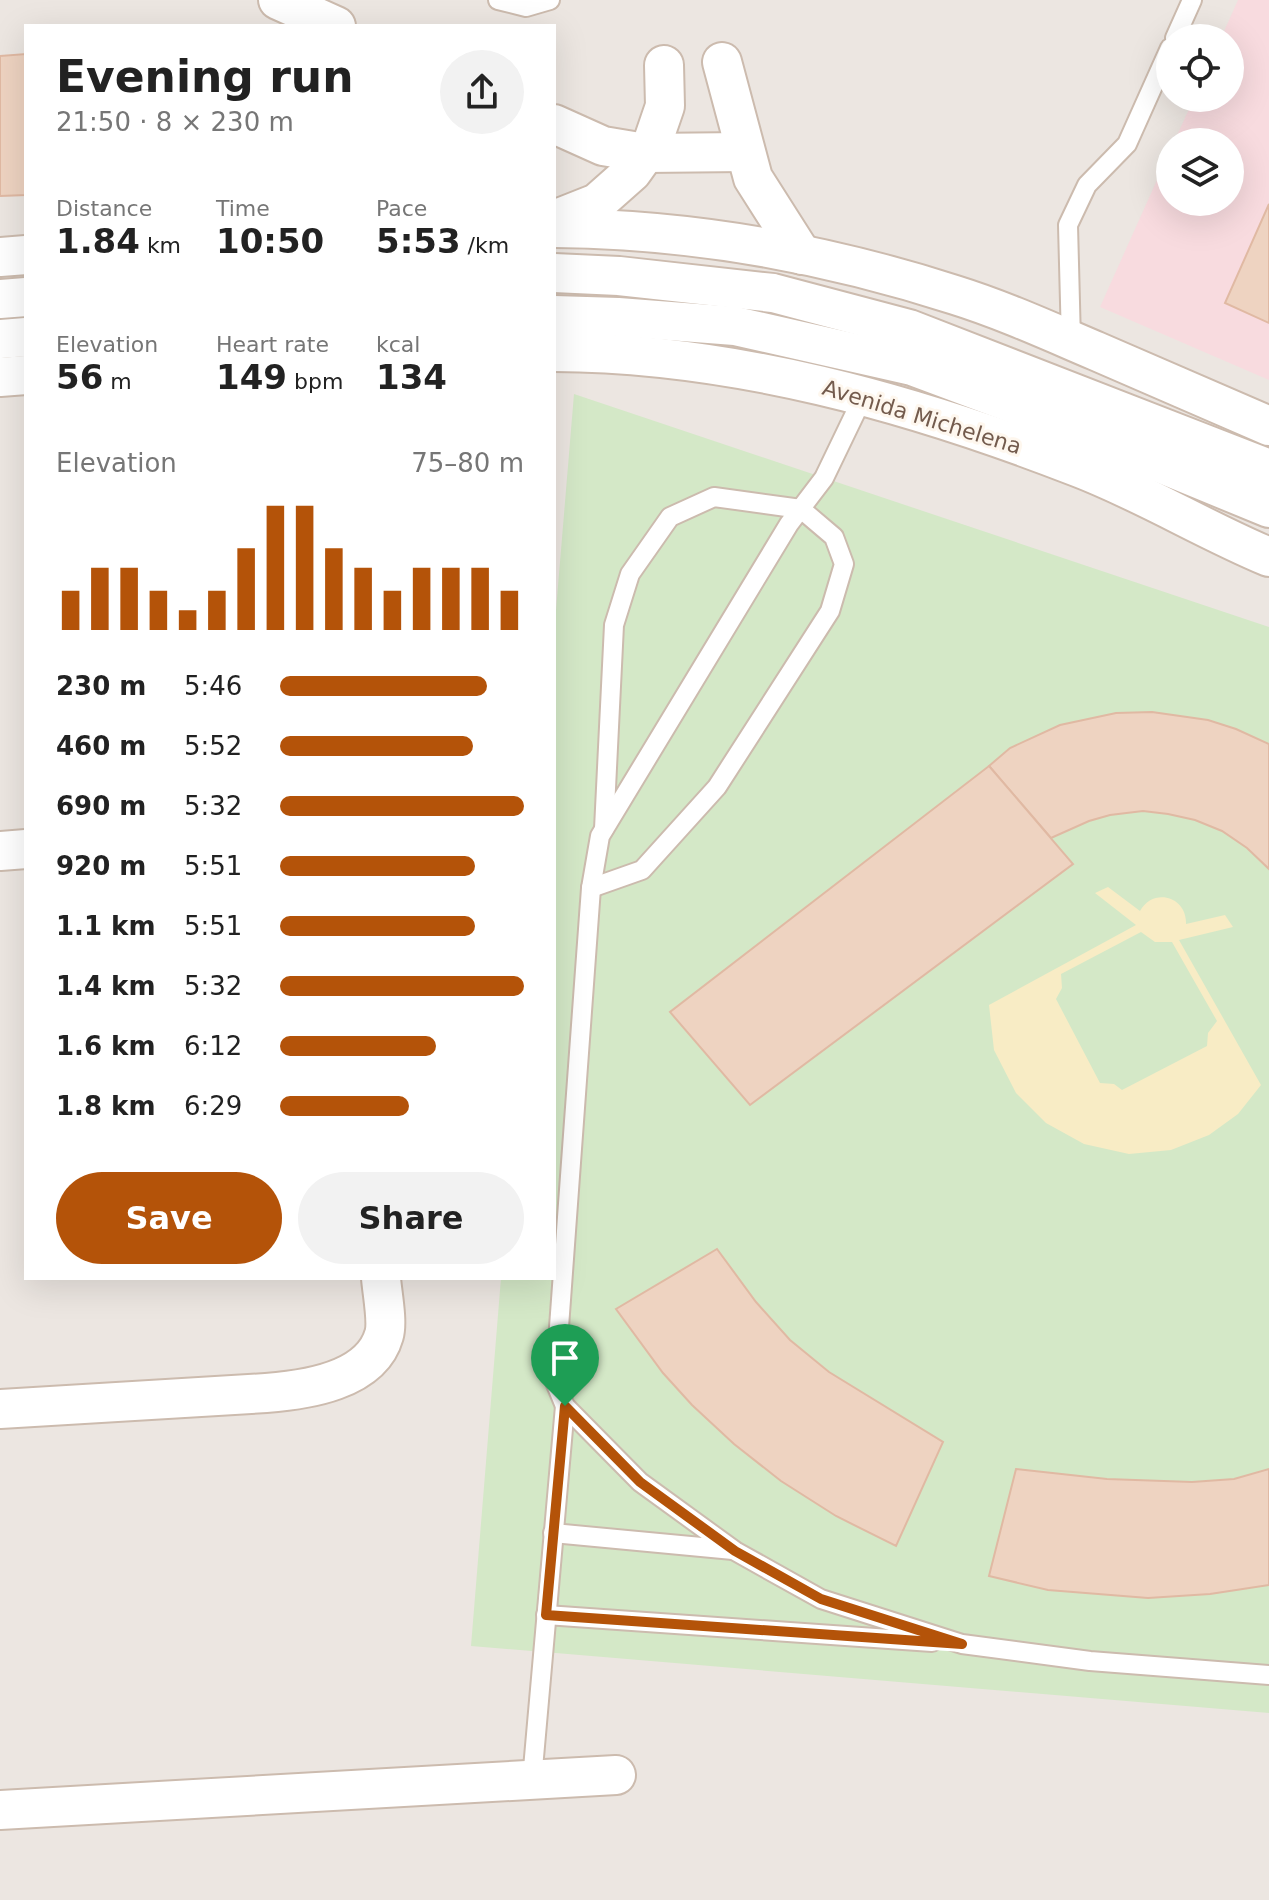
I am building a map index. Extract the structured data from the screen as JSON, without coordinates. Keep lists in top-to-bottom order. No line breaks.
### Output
{"streets":{"street":["Avenida Michelena"]},"page":{"heading":["Evening run","21:50 · 8 × 230 m"],"stats":[["Distance","1.84 km"],["Time","10:50"],["Pace","5:53 /km"],["Elevation","56 m"],["Heart rate","149 bpm"],["kcal","134"]],"chart":["Elevation","75–80 m"],"list":[{"name":"230 m","note":"5:46"},{"name":"460 m","note":"5:52"},{"name":"690 m","note":"5:32"},{"name":"920 m","note":"5:51"},{"name":"1.1 km","note":"5:51"},{"name":"1.4 km","note":"5:32"},{"name":"1.6 km","note":"6:12"},{"name":"1.8 km","note":"6:29"}],"buttons":["Save","Share"]}}
